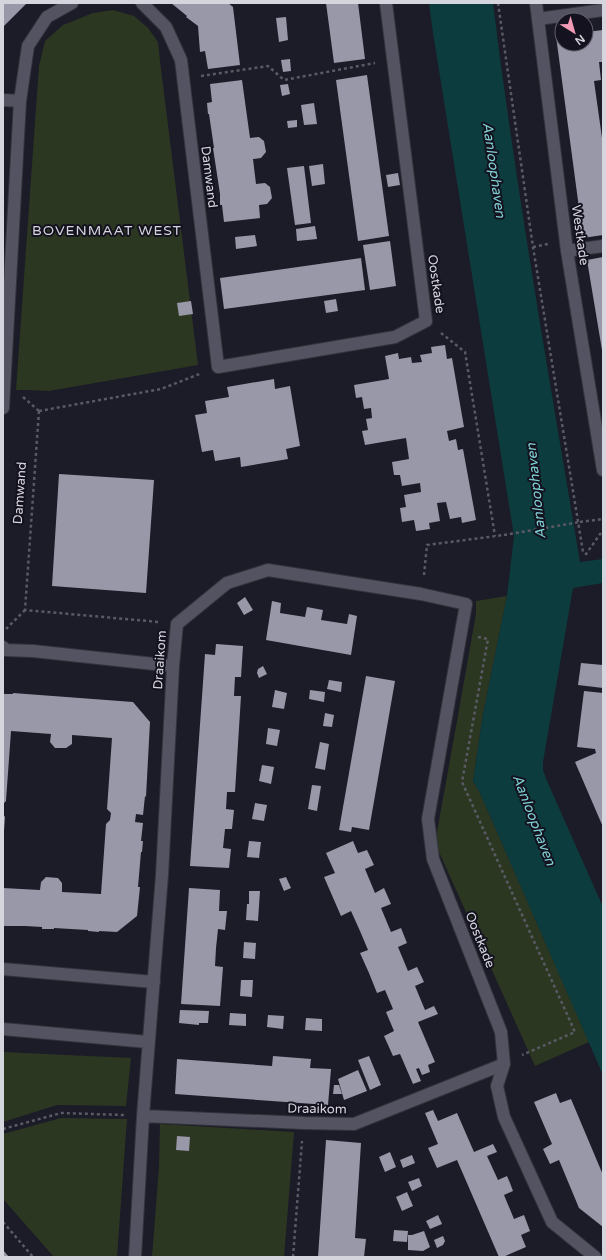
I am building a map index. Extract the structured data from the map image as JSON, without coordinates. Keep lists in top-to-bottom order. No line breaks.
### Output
{"streets":{"street":["Damwand","Westkade","Oostkade","Draaikom"]},"crossings":[["Oostkade","Draaikom"]],"districts":["BOVENMAAT WEST"],"water":["Aanloophaven"],"north":"bottom right"}
